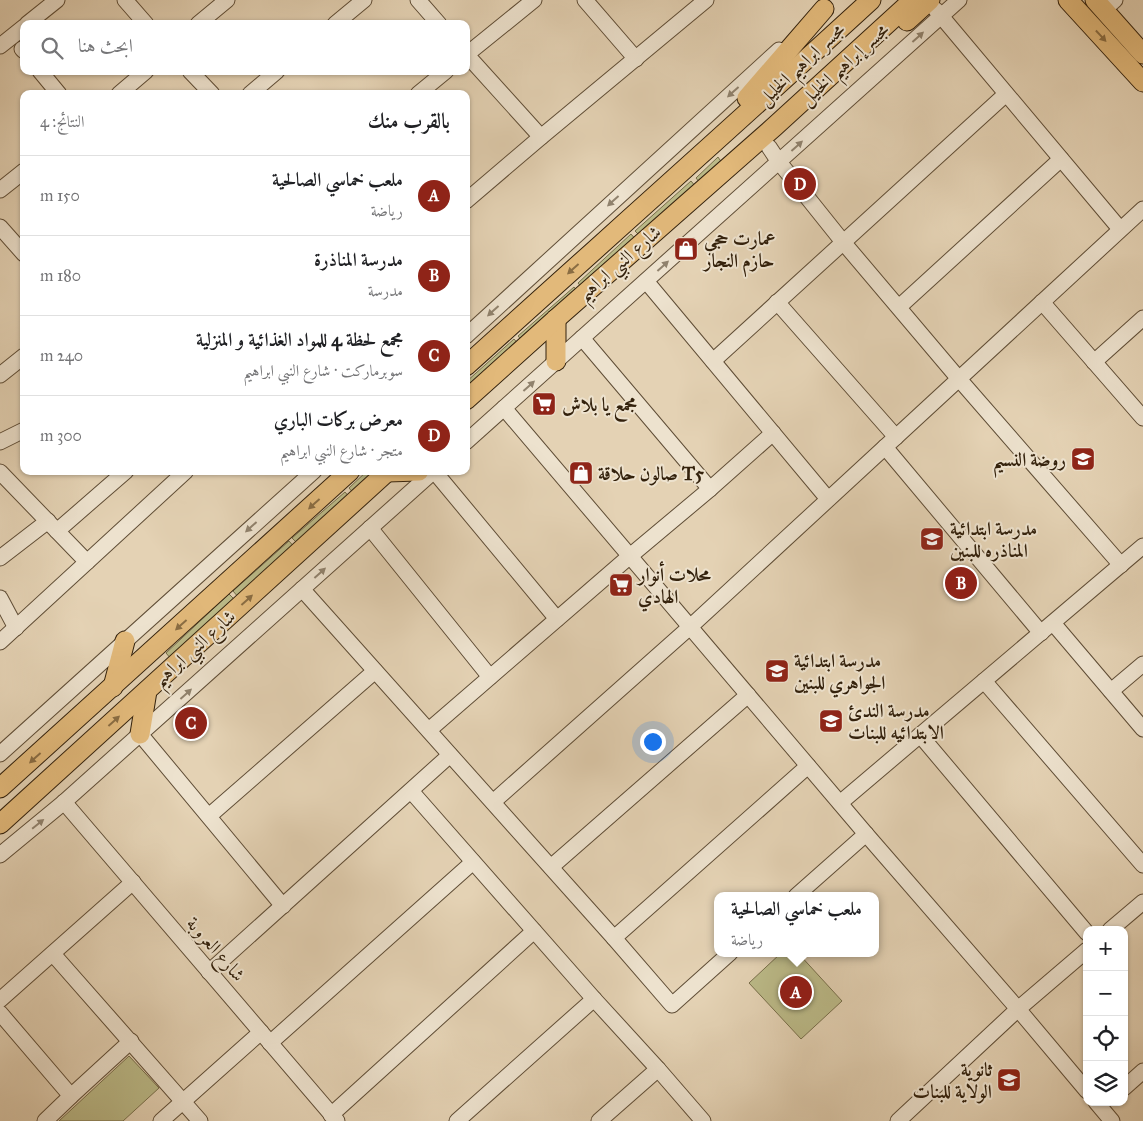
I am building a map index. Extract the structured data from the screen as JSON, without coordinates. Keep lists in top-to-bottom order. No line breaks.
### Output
{"streets":{"main road":["مجسر ابراهيم الخليل","مجسر إبراهيم الخليل","شارع النبي ابراهيم"],"street":["شارع العروبة"]},"crossings":[["مجسر ابراهيم الخليل","شارع النبي ابراهيم"],["مجسر إبراهيم الخليل","شارع النبي ابراهيم"]],"places":{"shop":["عمارت حجي حازم النجار","صالون حلاقة T5"],"supermarket":["مجمع يا بلاش","محلات أنوار الهادي"],"school or university":["روضة النسيم","مدرسة ابتدائية المناذره للبنين","مدرسة ابتدائية الجواهري للبنين","مدرسة الندئ الابتدائيه للبنات","ثانوية الولاية للبنات"]},"page":{"search":"ابحث هنا","heading":["بالقرب منك","النتائج: 4"],"list":[{"mark":"A","name":"ملعب خماسي الصالحية","note":"رياضة","value":"150 m"},{"mark":"B","name":"مدرسة المناذرة","note":"مدرسة","value":"180 m"},{"mark":"C","name":"مجمع لحظة 4 للمواد الغذائية و المنزلية","note":"سوبرماركت · شارع النبي ابراهيم","value":"240 m"},{"mark":"D","name":"معرض بركات الباري","note":"متجر · شارع النبي ابراهيم","value":"300 m"}],"pins":["D","B","C","A"],"popup":["ملعب خماسي الصالحية","رياضة"],"map_buttons":["+","−"]}}
